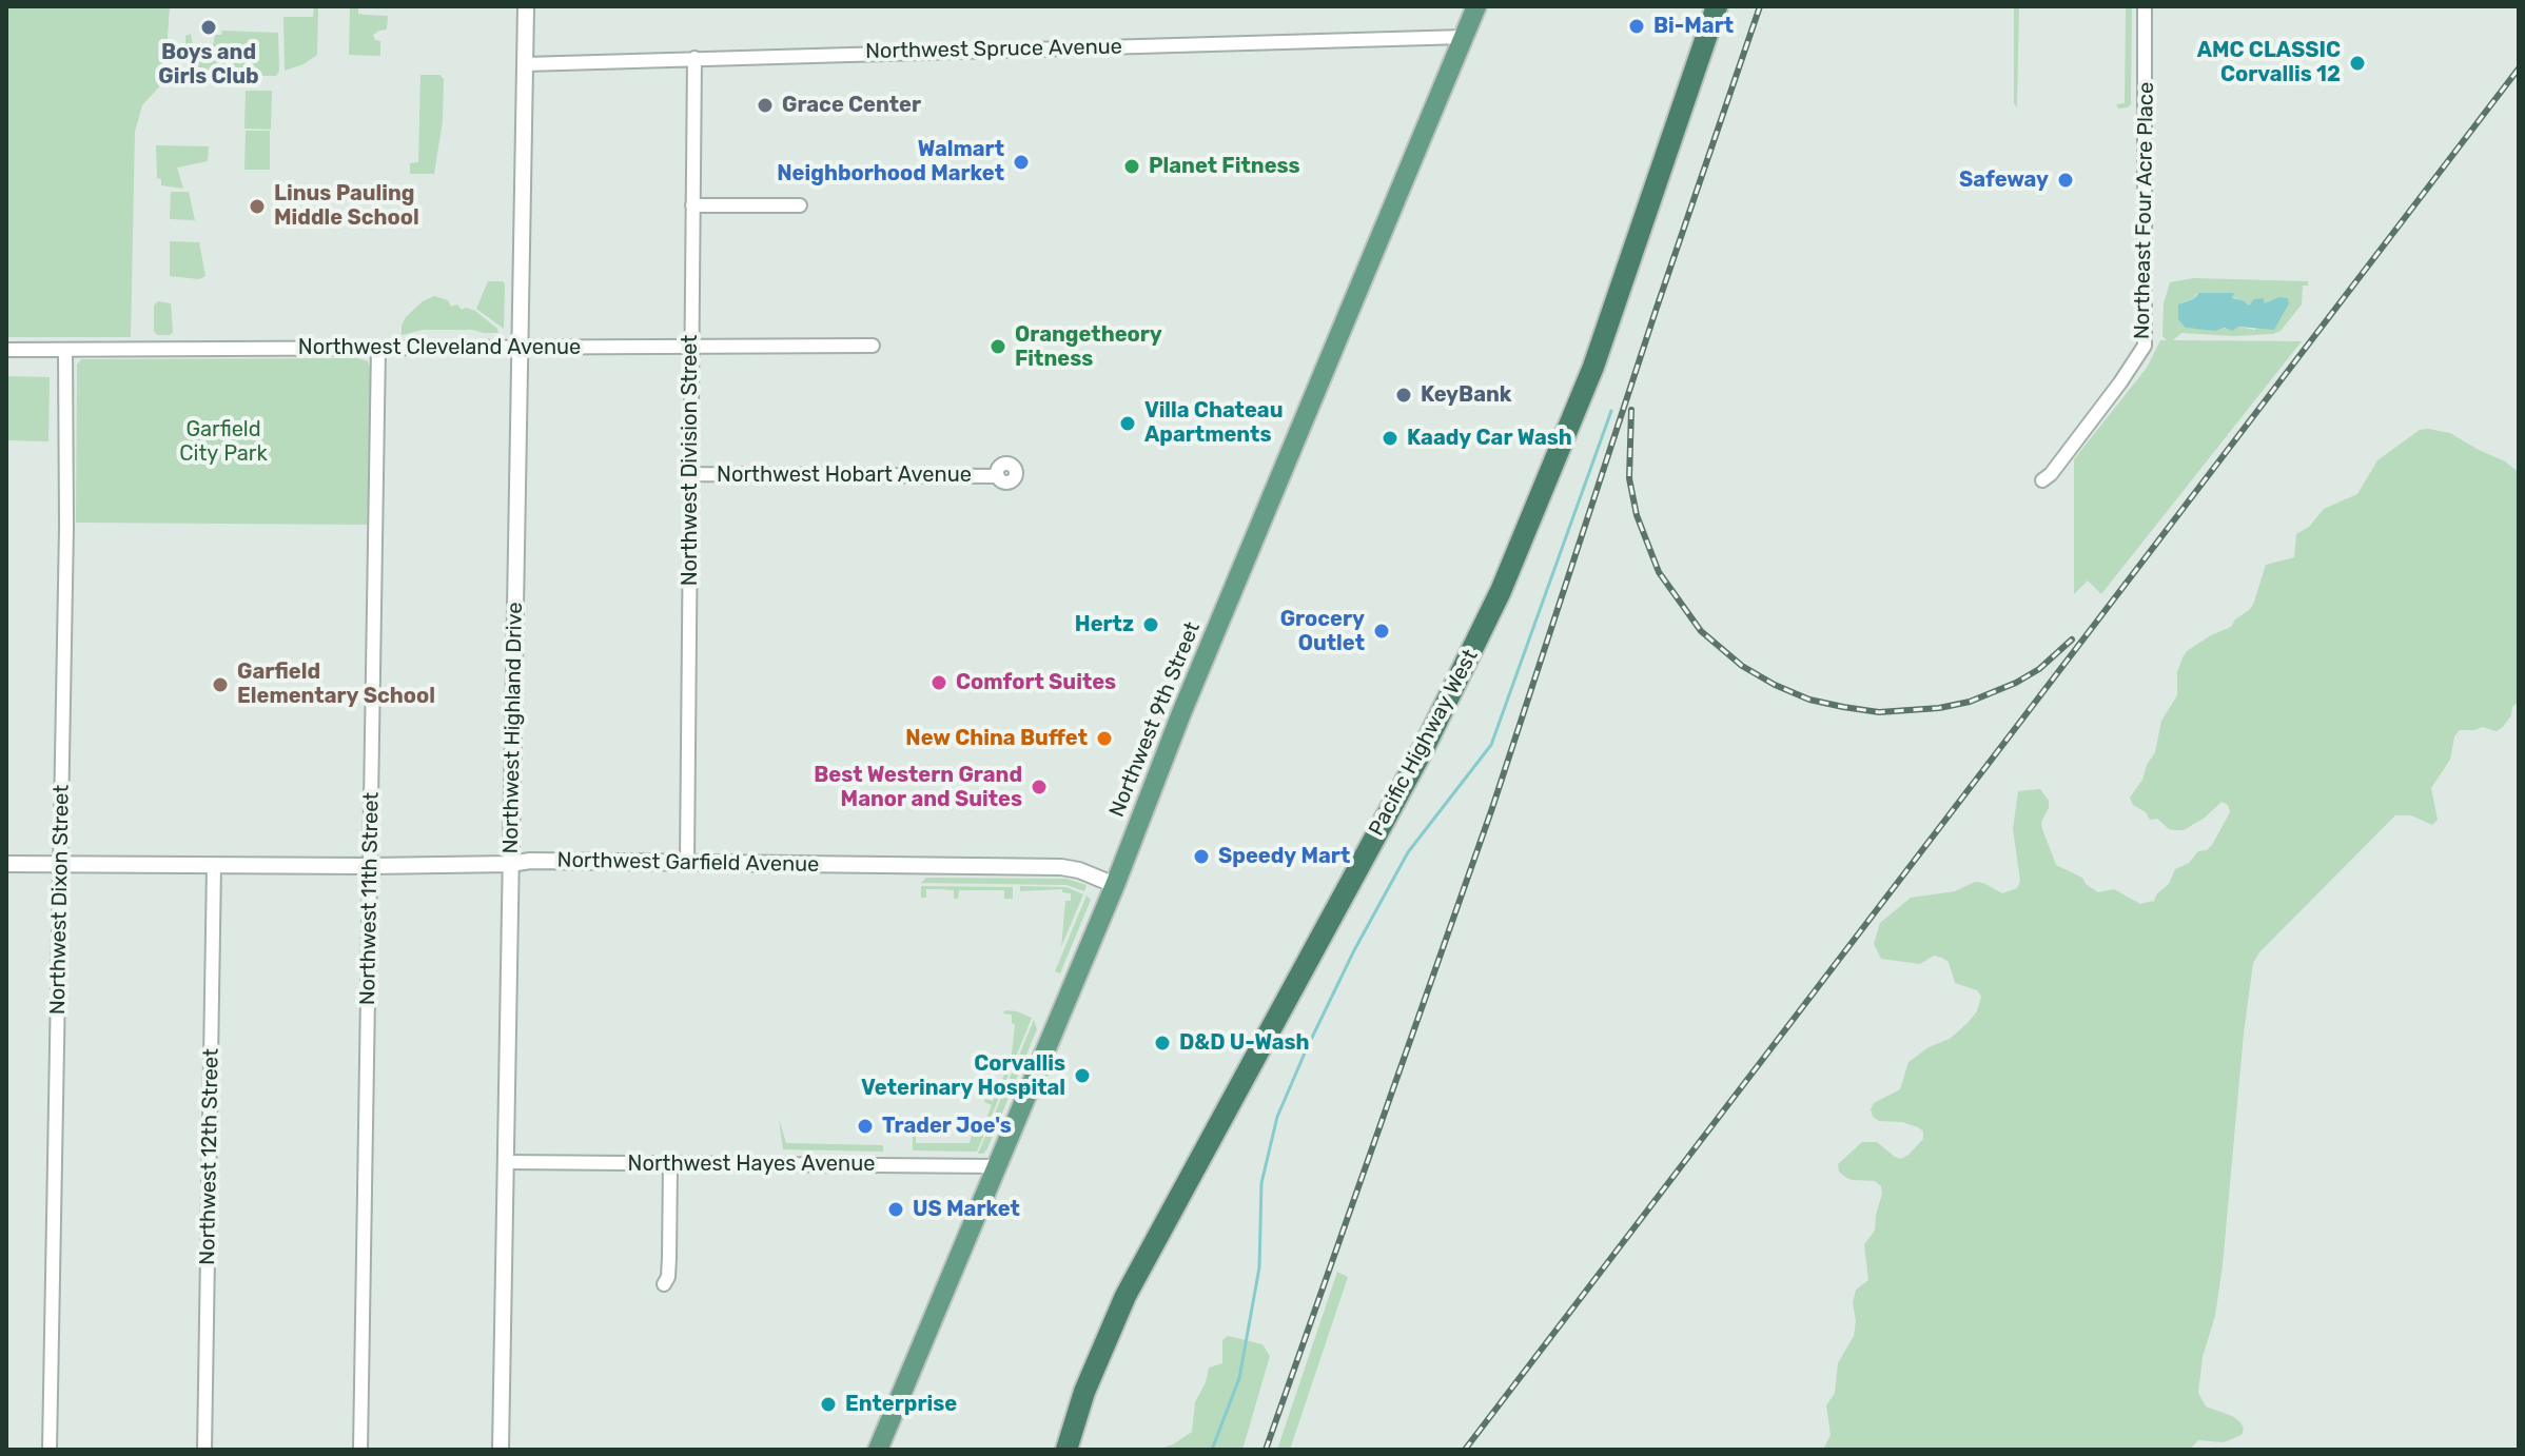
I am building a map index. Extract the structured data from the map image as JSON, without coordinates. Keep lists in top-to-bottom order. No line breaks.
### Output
{"streets":{"highway":["Pacific Highway West"],"main road":["Northwest 9th Street"],"street":["Northwest Spruce Avenue","Northeast Four Acre Place","Northwest Cleveland Avenue","Northwest Division Street","Northwest Hobart Avenue","Northwest Highland Drive","Northwest Garfield Avenue","Northwest 11th Street","Northwest Dixon Street","Northwest 12th Street","Northwest Hayes Avenue"]},"crossings":[["Northwest Spruce Avenue","Northwest Division Street"],["Northwest Spruce Avenue","Northwest 9th Street"],["Northwest Spruce Avenue","Northwest Highland Drive"],["Northwest Cleveland Avenue","Northwest Division Street"],["Northwest Cleveland Avenue","Northwest Highland Drive"],["Northwest Cleveland Avenue","Northwest 11th Street"],["Northwest Cleveland Avenue","Northwest Dixon Street"],["Northwest Division Street","Northwest Hobart Avenue"],["Northwest Division Street","Northwest Garfield Avenue"],["Northwest 9th Street","Northwest Garfield Avenue"],["Northwest 9th Street","Northwest Hayes Avenue"],["Northwest Highland Drive","Northwest Garfield Avenue"],["Northwest Highland Drive","Northwest Hayes Avenue"],["Northwest Garfield Avenue","Northwest 11th Street"],["Northwest Garfield Avenue","Northwest Dixon Street"],["Northwest Garfield Avenue","Northwest 12th Street"]],"parks":["Garfield City Park"],"places":["Bi-Mart","Boys and Girls Club","AMC CLASSIC Corvallis 12","Grace Center","Walmart Neighborhood Market","Planet Fitness","Safeway","Linus Pauling Middle School","Orangetheory Fitness","KeyBank","Villa Chateau Apartments","Kaady Car Wash","Hertz","Grocery Outlet","Comfort Suites","Garfield Elementary School","New China Buffet","Best Western Grand Manor and Suites","Speedy Mart","D&D U-Wash","Corvallis Veterinary Hospital","Trader Joe's","US Market","Enterprise"]}
